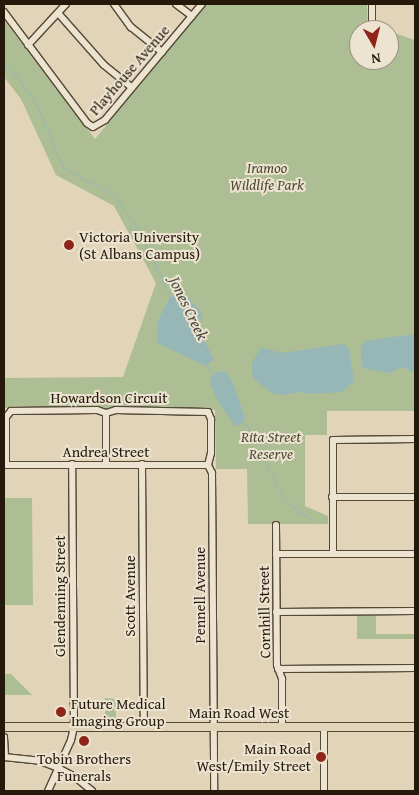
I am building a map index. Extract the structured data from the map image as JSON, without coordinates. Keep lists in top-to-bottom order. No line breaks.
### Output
{"streets":{"main road":["Main Road West"],"street":["Playhouse Avenue","Howardson Circuit","Andrea Street","Pennell Avenue","Glendenning Street","Scott Avenue","Cornhill Street"]},"crossings":[["Howardson Circuit","Andrea Street"],["Howardson Circuit","Pennell Avenue"],["Andrea Street","Pennell Avenue"],["Andrea Street","Glendenning Street"],["Andrea Street","Scott Avenue"],["Pennell Avenue","Main Road West"],["Glendenning Street","Main Road West"],["Scott Avenue","Main Road West"],["Cornhill Street","Main Road West"]],"water":["Jones Creek"],"parks":["Iramoo Wildlife Park","Rita Street Reserve"],"places":["Victoria University (St Albans Campus)","Future Medical Imaging Group","Tobin Brothers Funerals","Main Road West/Emily Street"],"north":"bottom"}
